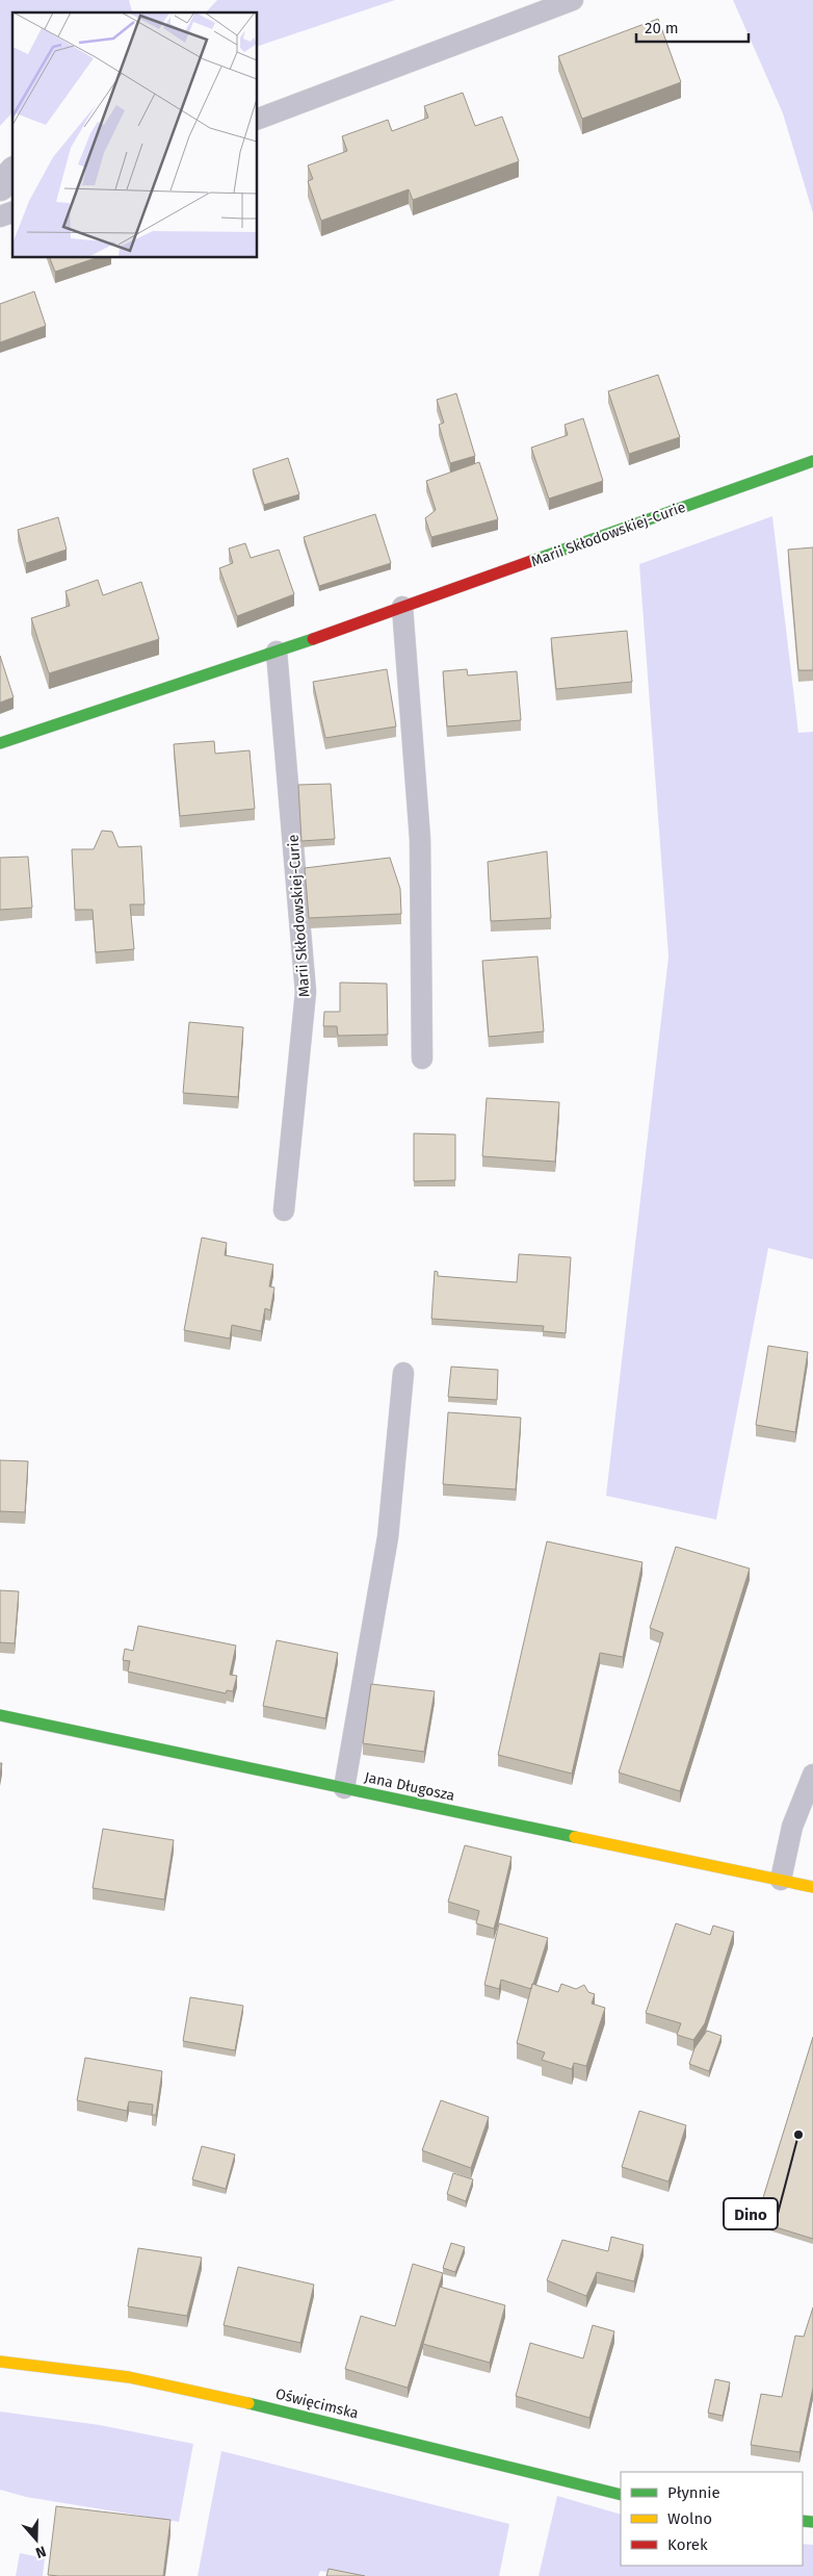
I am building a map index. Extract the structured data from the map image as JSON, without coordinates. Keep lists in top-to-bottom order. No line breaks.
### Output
{"streets":{"street":["Marii Skłodowskiej-Curie","Jana Długosza","Oświęcimska"]},"places":["Dino"],"legend":["Płynnie","Wolno","Korek"],"scale_bar":"20 m","north":"bottom"}
